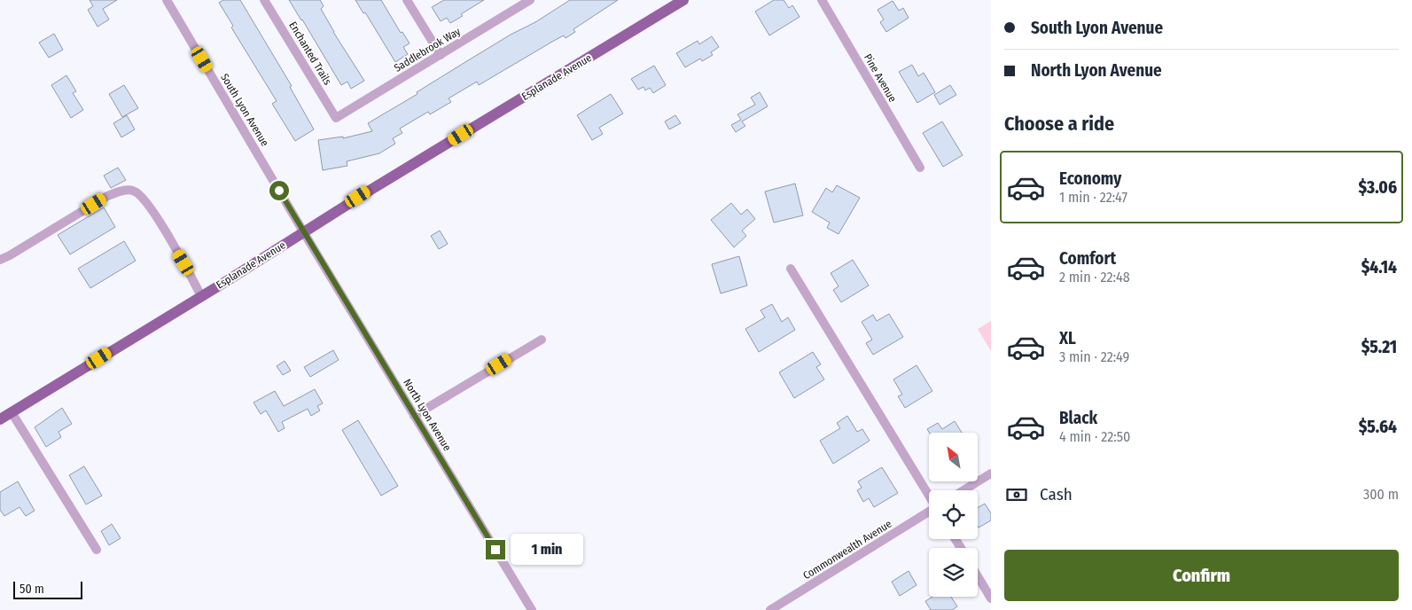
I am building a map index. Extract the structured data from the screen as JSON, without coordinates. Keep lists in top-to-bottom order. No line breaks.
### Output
{"streets":{"main road":["Esplanade Avenue"],"street":["Saddlebrook Way","Enchanted Trails","Pine Avenue","South Lyon Avenue","North Lyon Avenue","Commonwealth Avenue"]},"crossings":[["Saddlebrook Way","Enchanted Trails"],["Esplanade Avenue","South Lyon Avenue"],["Esplanade Avenue","North Lyon Avenue"],["South Lyon Avenue","North Lyon Avenue"]],"scale_bar":"50 m","north":"top left","page":{"banner":["South Lyon Avenue","North Lyon Avenue"],"heading":"Choose a ride","list":[{"name":"Economy","note":"1 min · 22:47","value":"$3.06"},{"name":"Comfort","note":"2 min · 22:48","value":"$4.14"},{"name":"XL","note":"3 min · 22:49","value":"$5.21"},{"name":"Black","note":"4 min · 22:50","value":"$5.64"}],"pay":["Cash","300 m"],"bubble":"1 min","buttons":"Confirm","scale":"50 m"}}
